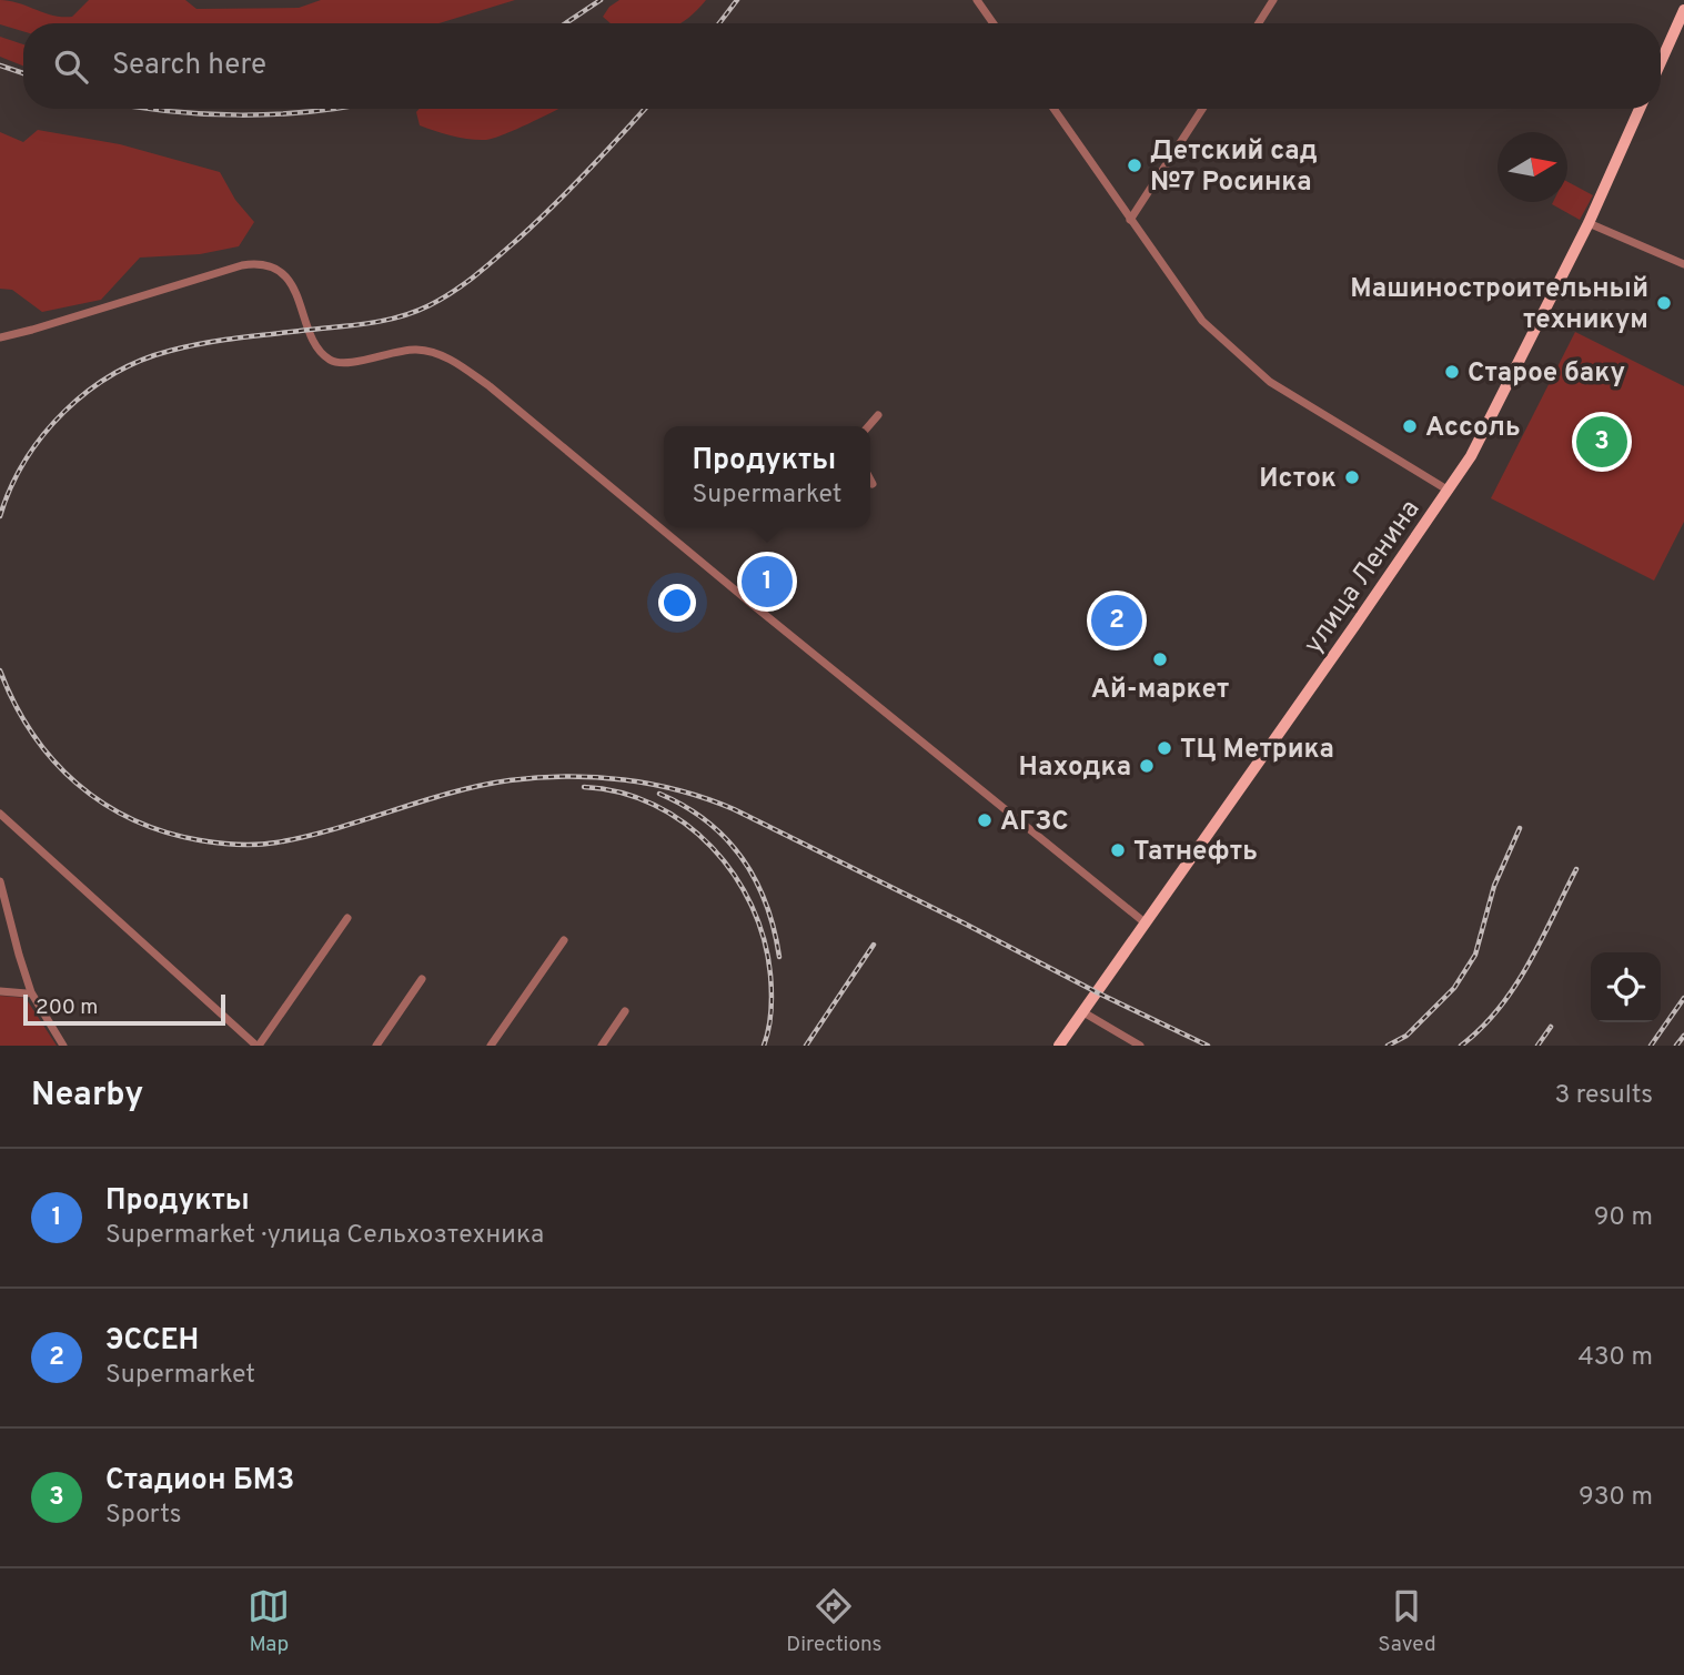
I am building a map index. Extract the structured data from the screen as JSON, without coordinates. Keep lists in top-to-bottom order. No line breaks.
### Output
{"streets":{"main road":["улица Ленина"]},"places":["Детский сад №7 Росинка","Машиностроительный техникум","Старое баку","Ассоль","Исток","Ай-маркет","ТЦ Метрика","Находка","АГЗС","Татнефть"],"scale_bar":"200 m","north":"right","page":{"search":"Search here","pins":["3","1","2"],"popup":["Продукты","Supermarket"],"scale":"200 m","heading":["Nearby","3 results"],"list":[{"mark":"1","name":"Продукты","note":"Supermarket · улица Сельхозтехника","value":"90 m"},{"mark":"2","name":"ЭССЕН","note":"Supermarket","value":"430 m"},{"mark":"3","name":"Стадион БМЗ","note":"Sports","value":"930 m"}],"nav":["Map","Directions","Saved"]}}
